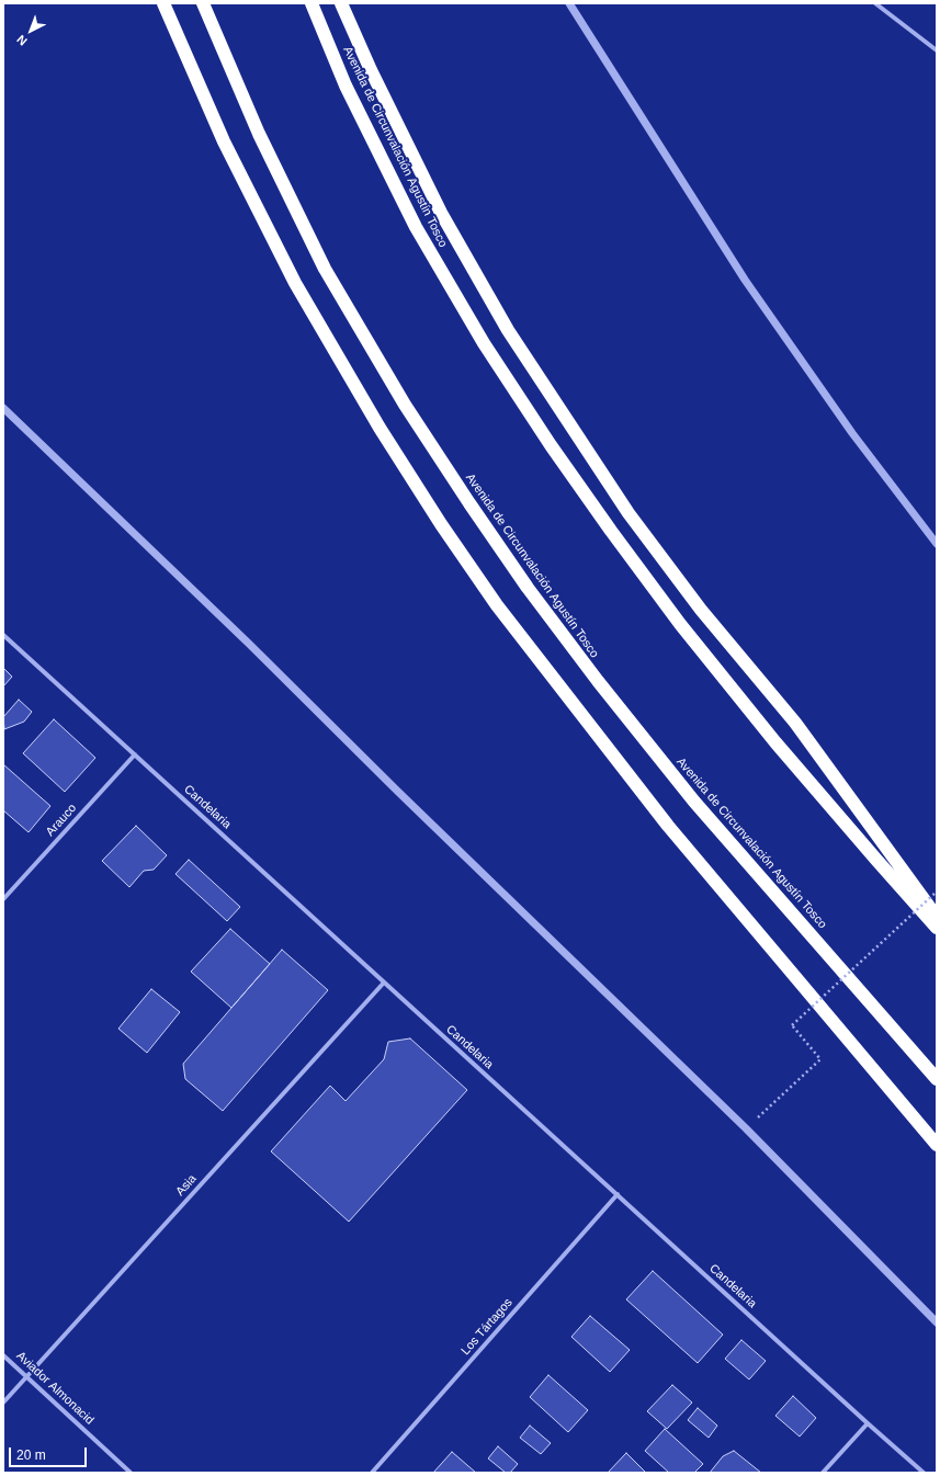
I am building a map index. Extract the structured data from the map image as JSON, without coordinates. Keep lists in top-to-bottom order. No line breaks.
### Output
{"streets":{"highway":["Avenida de Circunvalación Agustín Tosco"],"street":["Candelaria","Arauco","Asia","Los Tártagos","Aviador Almonacid"]},"crossings":[["Candelaria","Arauco"],["Candelaria","Asia"],["Candelaria","Los Tártagos"],["Asia","Aviador Almonacid"]],"scale_bar":"20 m","north":"bottom left"}
